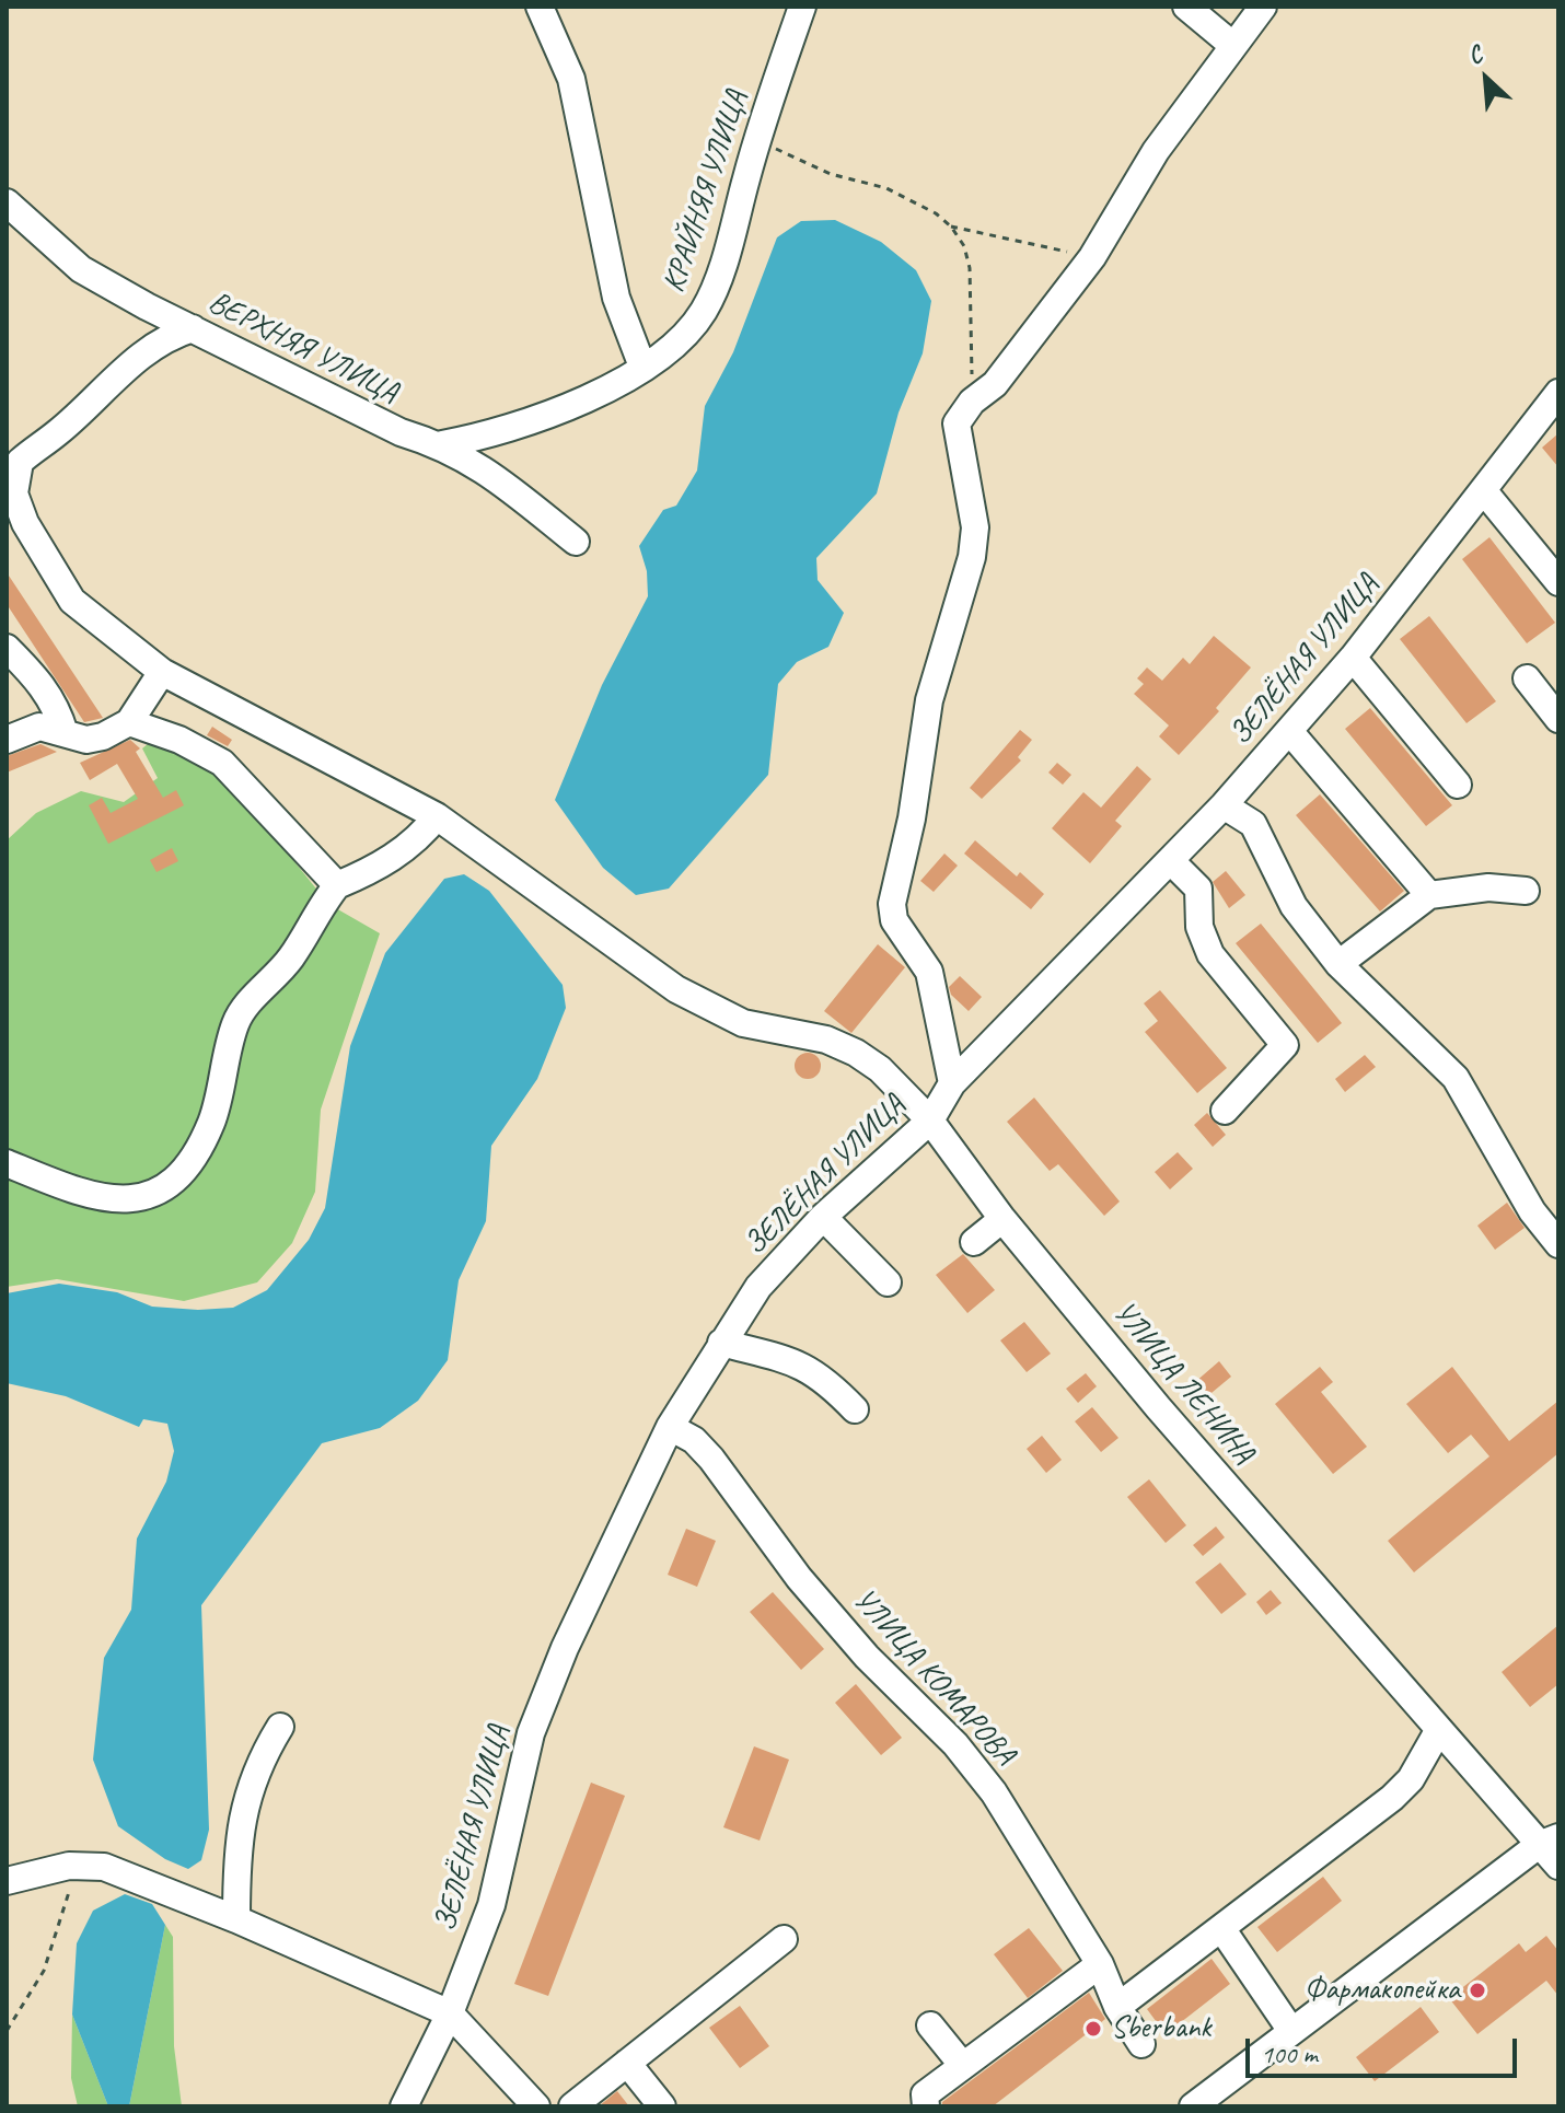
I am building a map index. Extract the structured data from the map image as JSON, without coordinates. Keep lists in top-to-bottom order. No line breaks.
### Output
{"streets":{"street":["КРАЙНЯЯ УЛИЦА","ВЕРХНЯЯ УЛИЦА","ЗЕЛЁНАЯ УЛИЦА","УЛИЦА ЛЕНИНА","УЛИЦА КОМАРОВА"]},"crossings":[["КРАЙНЯЯ УЛИЦА","ВЕРХНЯЯ УЛИЦА"],["ВЕРХНЯЯ УЛИЦА","УЛИЦА ЛЕНИНА"],["ЗЕЛЁНАЯ УЛИЦА","УЛИЦА ЛЕНИНА"],["ЗЕЛЁНАЯ УЛИЦА","УЛИЦА КОМАРОВА"]],"places":["Фармакопейка","Sberbank"],"scale_bar":"100 m","north":"top left"}
